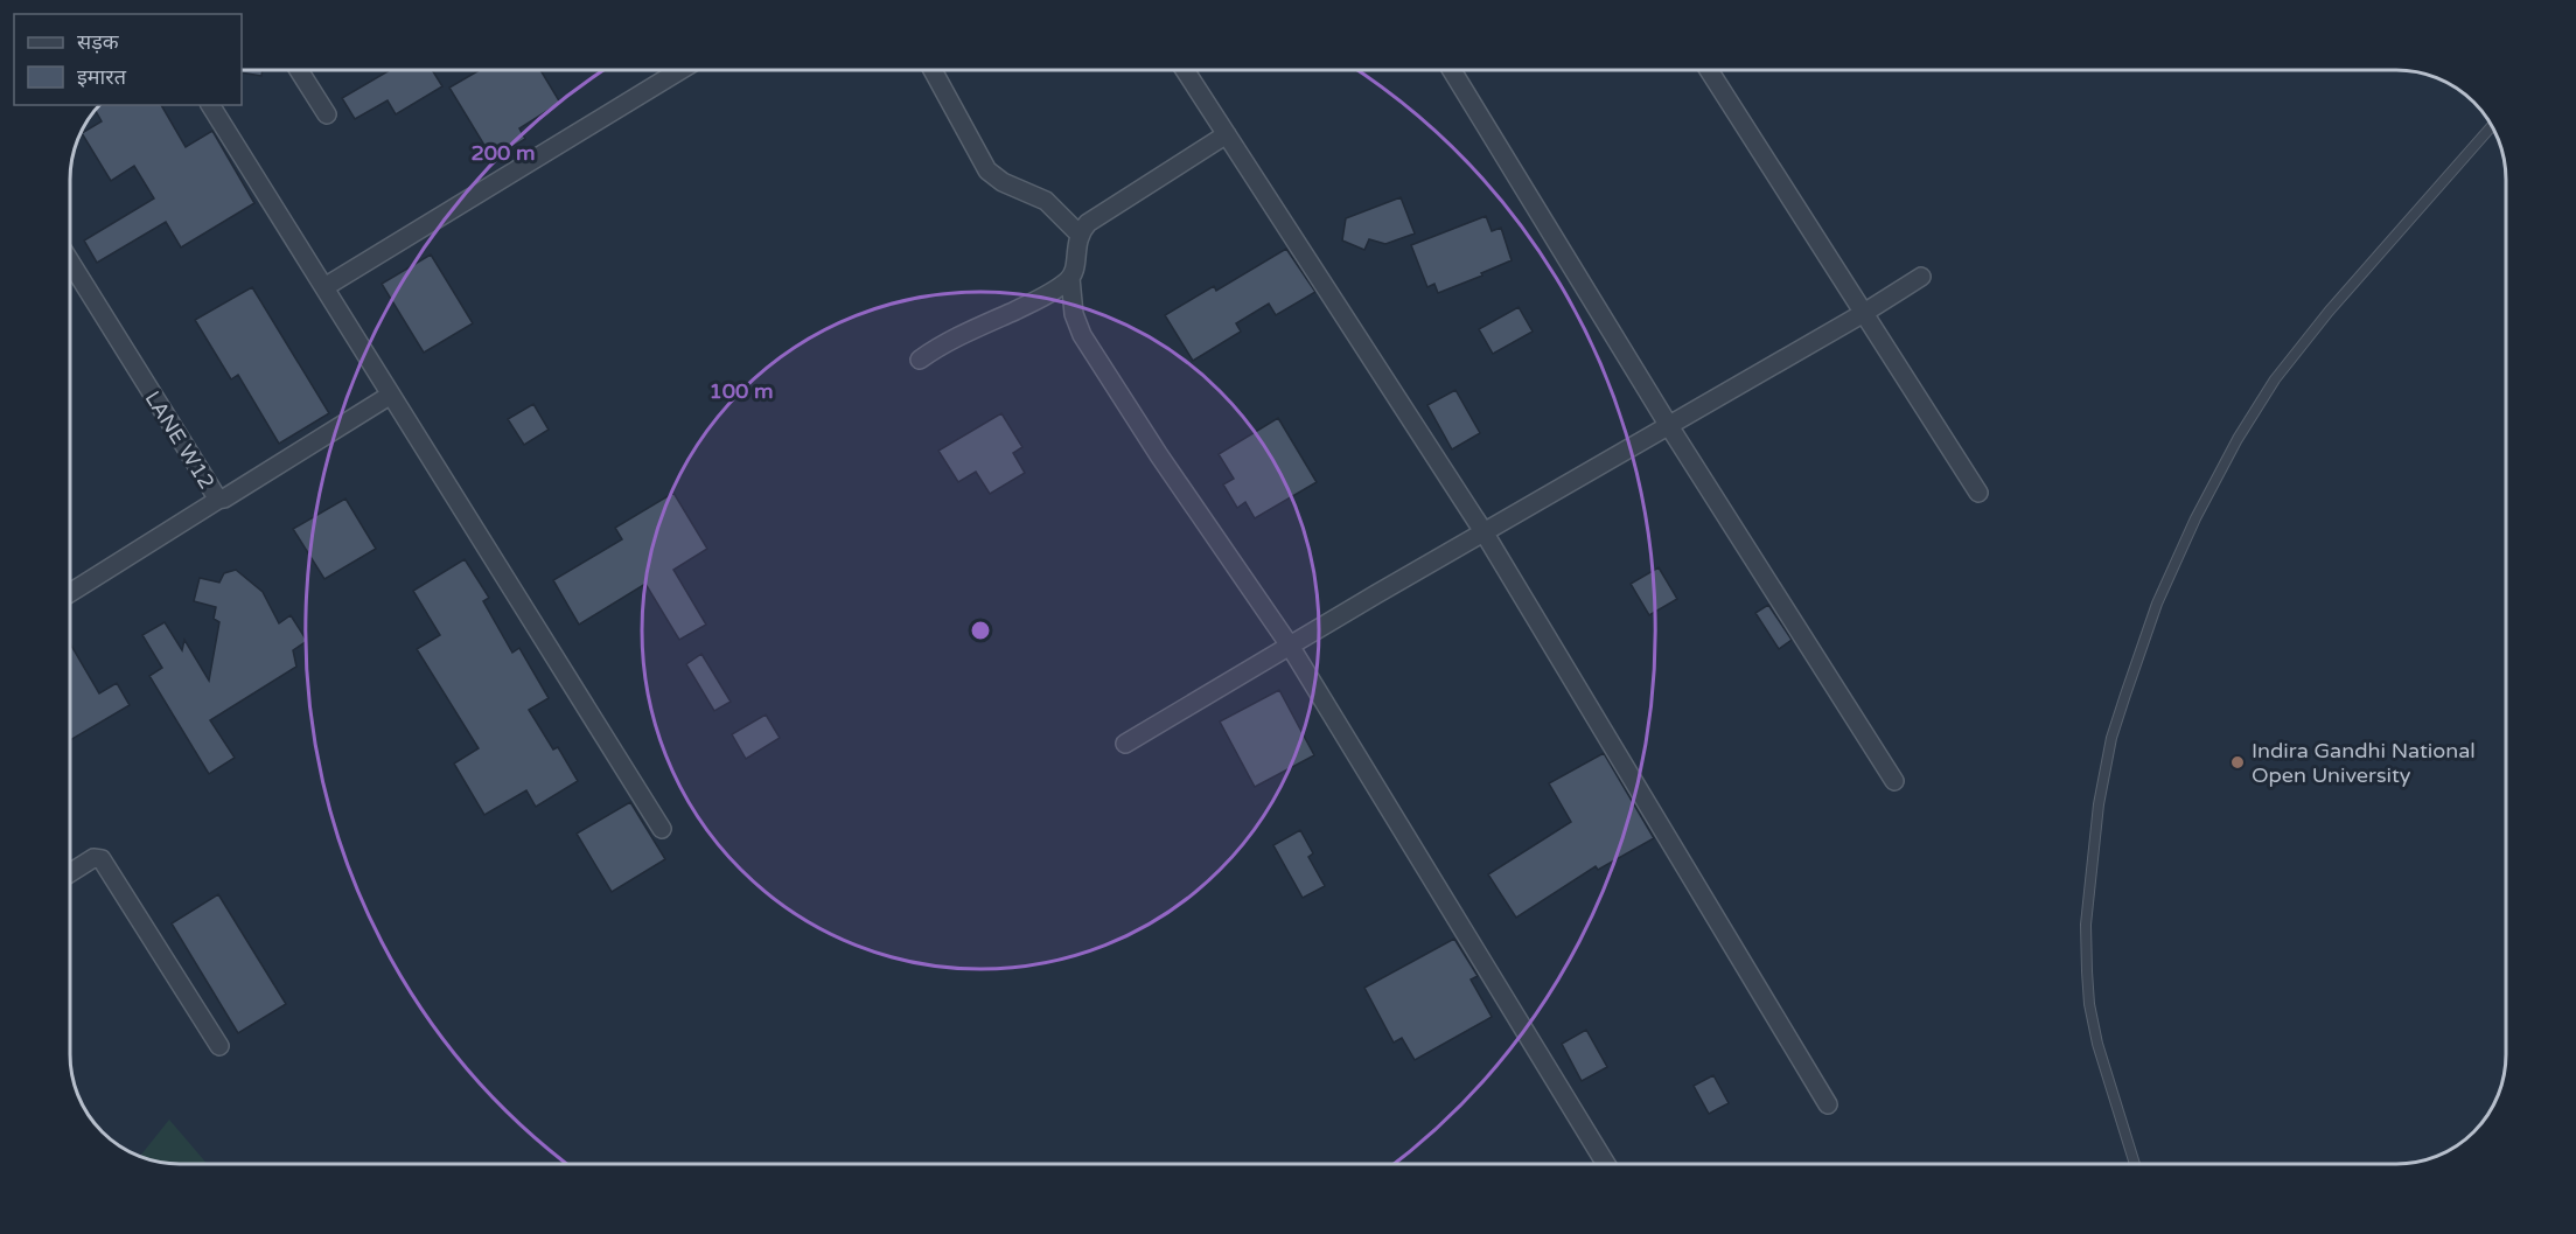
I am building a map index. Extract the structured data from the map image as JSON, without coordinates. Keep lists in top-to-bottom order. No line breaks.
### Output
{"streets":{"street":["LANE W12"]},"places":["Indira Gandhi National Open University"],"legend":["सड़क","इमारत"],"rings":["200 m","100 m"]}
